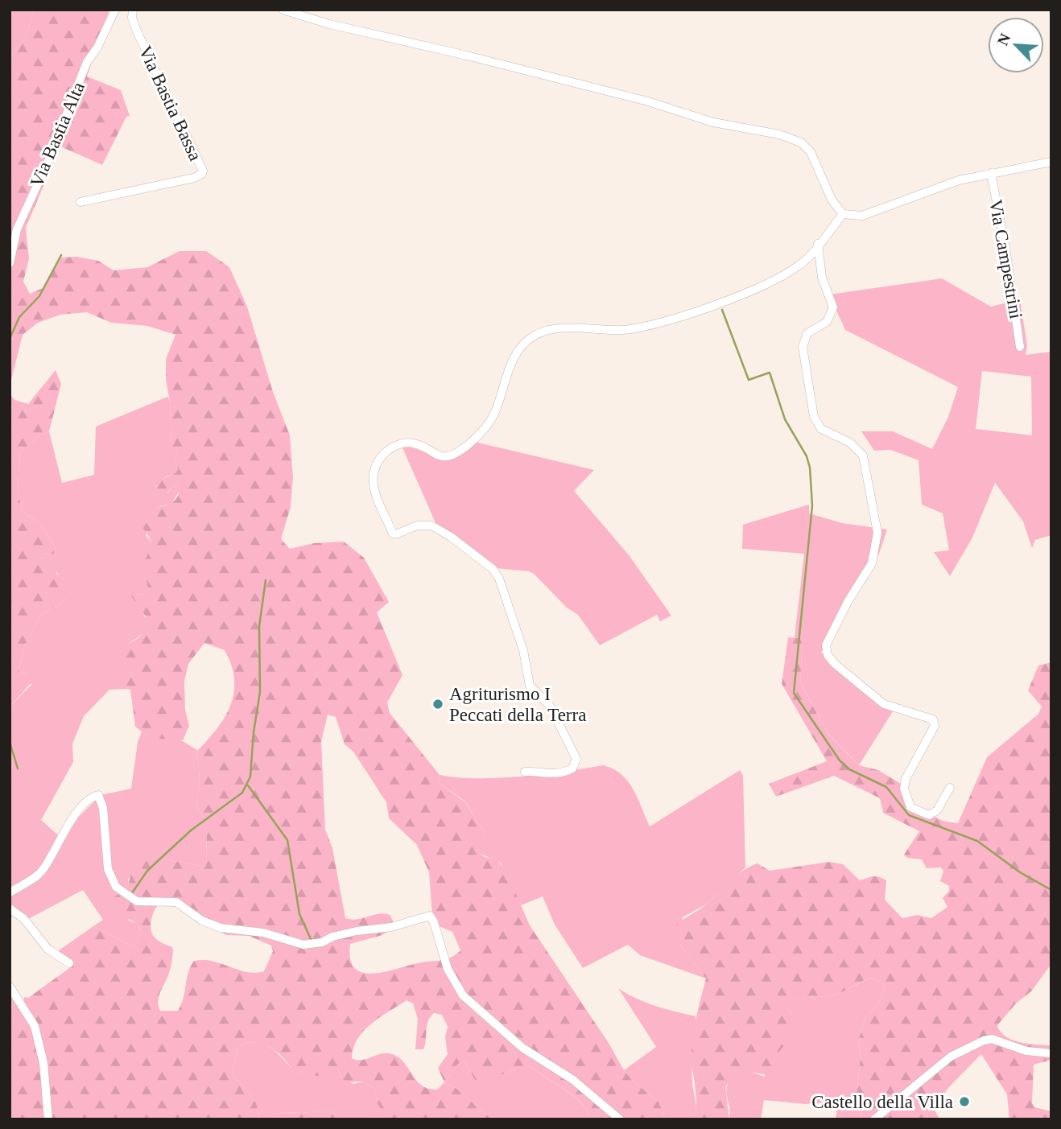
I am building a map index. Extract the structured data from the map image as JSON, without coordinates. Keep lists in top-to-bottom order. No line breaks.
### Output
{"streets":{"street":["Via Bastia Bassa","Via Bastia Alta","Via Campestrini"]},"places":["Agriturismo I Peccati della Terra","Castello della Villa"],"north":"top left"}
